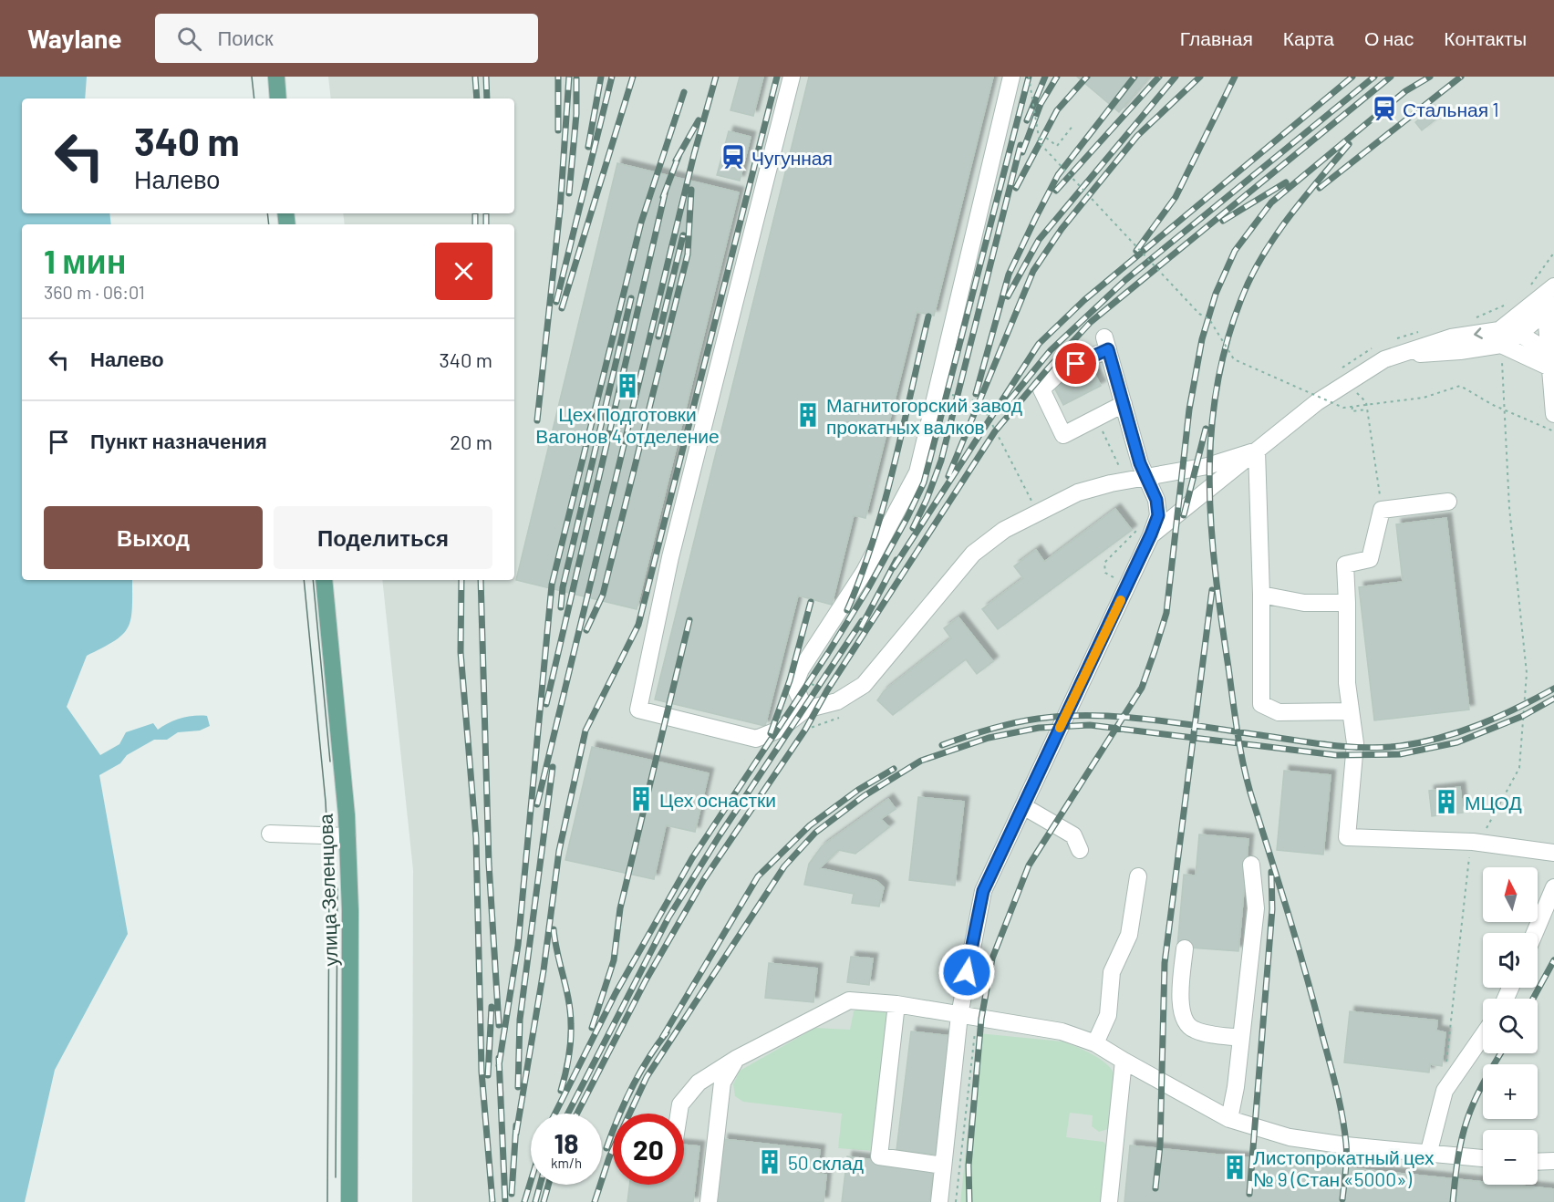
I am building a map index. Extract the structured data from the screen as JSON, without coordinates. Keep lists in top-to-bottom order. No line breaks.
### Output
{"streets":{"main road":["улица Зеленцова"]},"places":{"station":["Стальная 1","Чугунная"],"building":["Цех Подготовки Вагонов 4 отделение","Магнитогорский завод прокатных валков","Цех оснастки","МЦОД","50 склад","Листопрокатный цех № 9 (Стан «5000»)"]},"north":"top","page":{"header":"Waylane","search":"Поиск","nav":["Главная","Карта","О нас","Контакты"],"turn":["340 m","Налево"],"heading":["1 мин","360 m · 06:01"],"list":[{"name":"Налево","value":"340 m"},{"name":"Пункт назначения","value":"20 m"}],"buttons":["Выход","Поделиться"],"map_buttons":["+","−"],"speed":"18 km/h","limit":"20"}}
